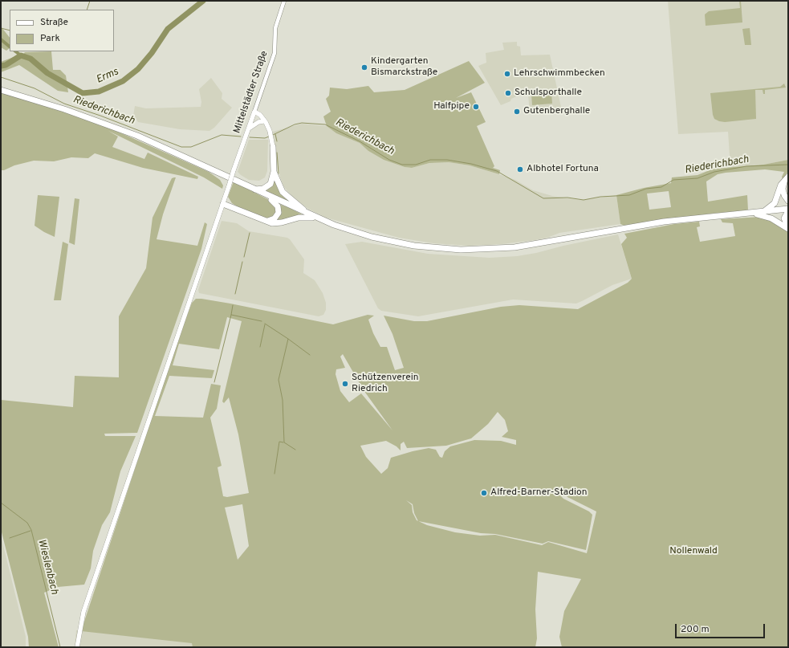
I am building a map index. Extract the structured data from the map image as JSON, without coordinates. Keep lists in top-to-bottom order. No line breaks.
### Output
{"streets":{"main road":["Mittelstädter Straße"]},"water":["Erms","Riederichbach","Wieslenbach"],"parks":["Nollenwald"],"places":["Kindergarten Bismarckstraße","Lehrschwimmbecken","Schulsporthalle","Halfpipe","Gutenberghalle","Albhotel Fortuna","Schützenverein Riedrich","Alfred-Barner-Stadion"],"legend":["Straße","Park"],"scale_bar":"200 m"}
